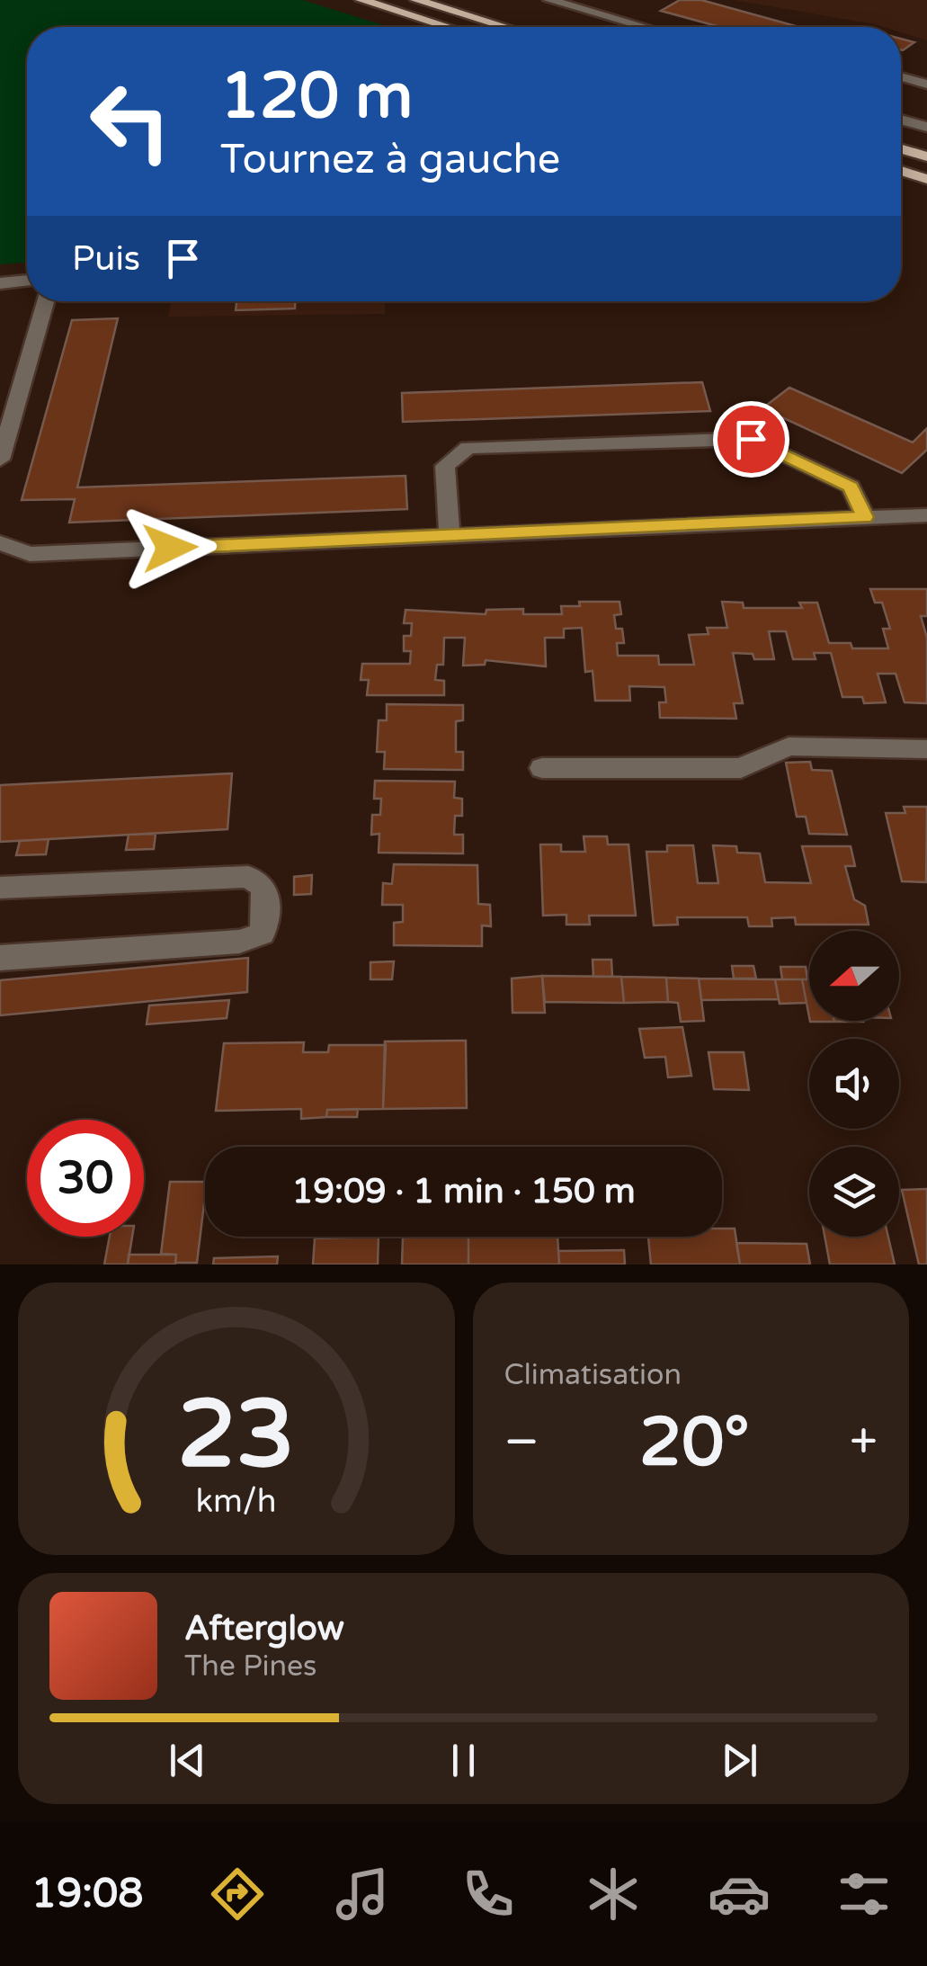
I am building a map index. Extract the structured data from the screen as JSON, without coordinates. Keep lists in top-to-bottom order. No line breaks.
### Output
{"north":"left","page":{"turn":["120 m","Tournez à gauche"],"then":"Puis","limit":"30","trip":"19:09 · 1 min · 150 m","tile":"Climatisation","heat":["−","20°","+"],"song":["Afterglow","The Pines"],"tabs":"19:08","gauge":["23","km/h"]}}
